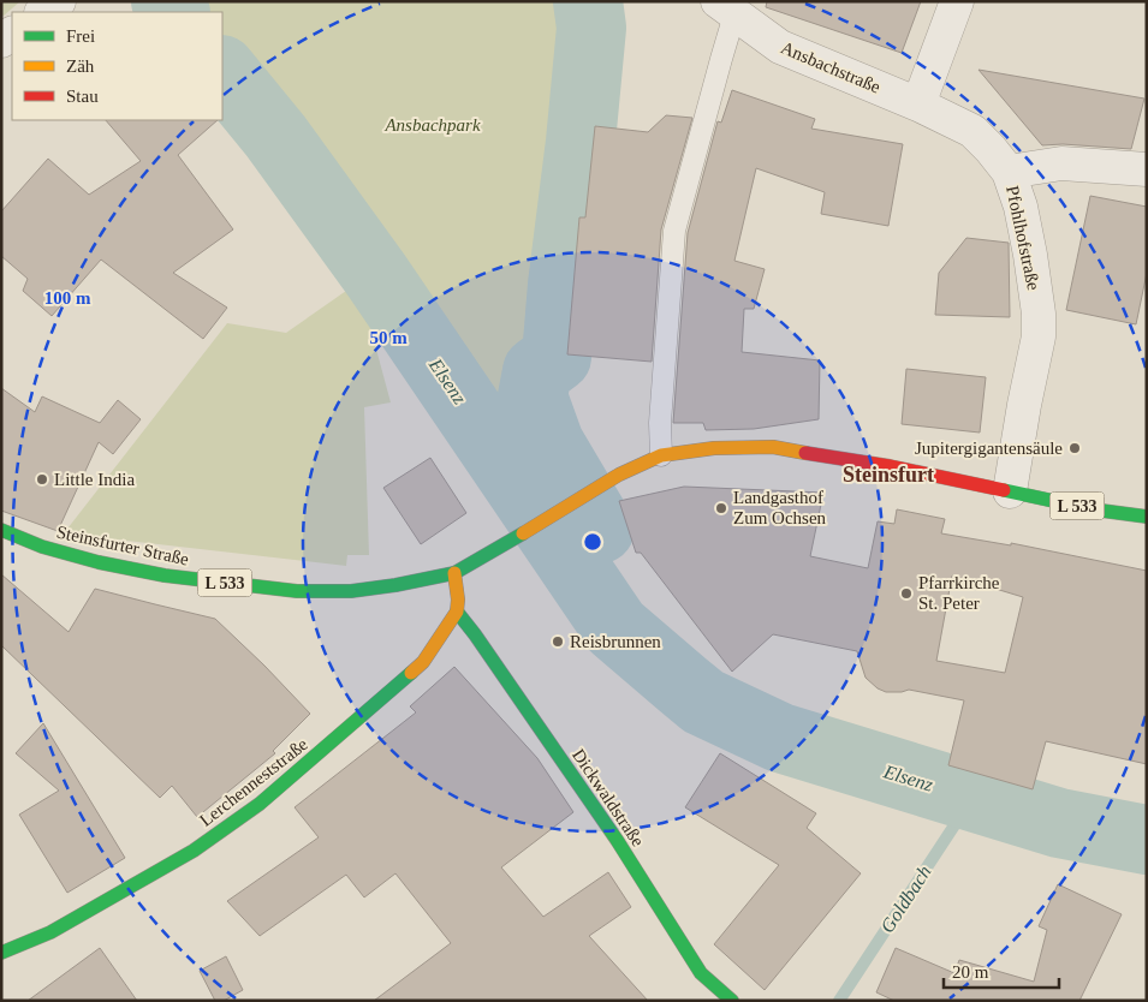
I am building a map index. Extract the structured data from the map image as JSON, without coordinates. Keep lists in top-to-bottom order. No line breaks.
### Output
{"streets":{"main road":["L 533","Steinsfurter Straße","Lerchenneststraße","Dickwaldstraße"],"street":["Ansbachstraße","Pfohlhofstraße"]},"crossings":[["Ansbachstraße","Pfohlhofstraße"],["Pfohlhofstraße","L 533"],["L 533","Steinsfurter Straße"],["Lerchenneststraße","Dickwaldstraße"]],"districts":["Steinsfurt"],"water":["Elsenz","Goldbach"],"parks":["Ansbachpark"],"places":["Jupitergigantensäule","Little India","Landgasthof Zum Ochsen","Pfarrkirche St. Peter","Reisbrunnen"],"legend":["Frei","Zäh","Stau"],"scale_bar":"20 m","rings":["100 m","50 m"]}
